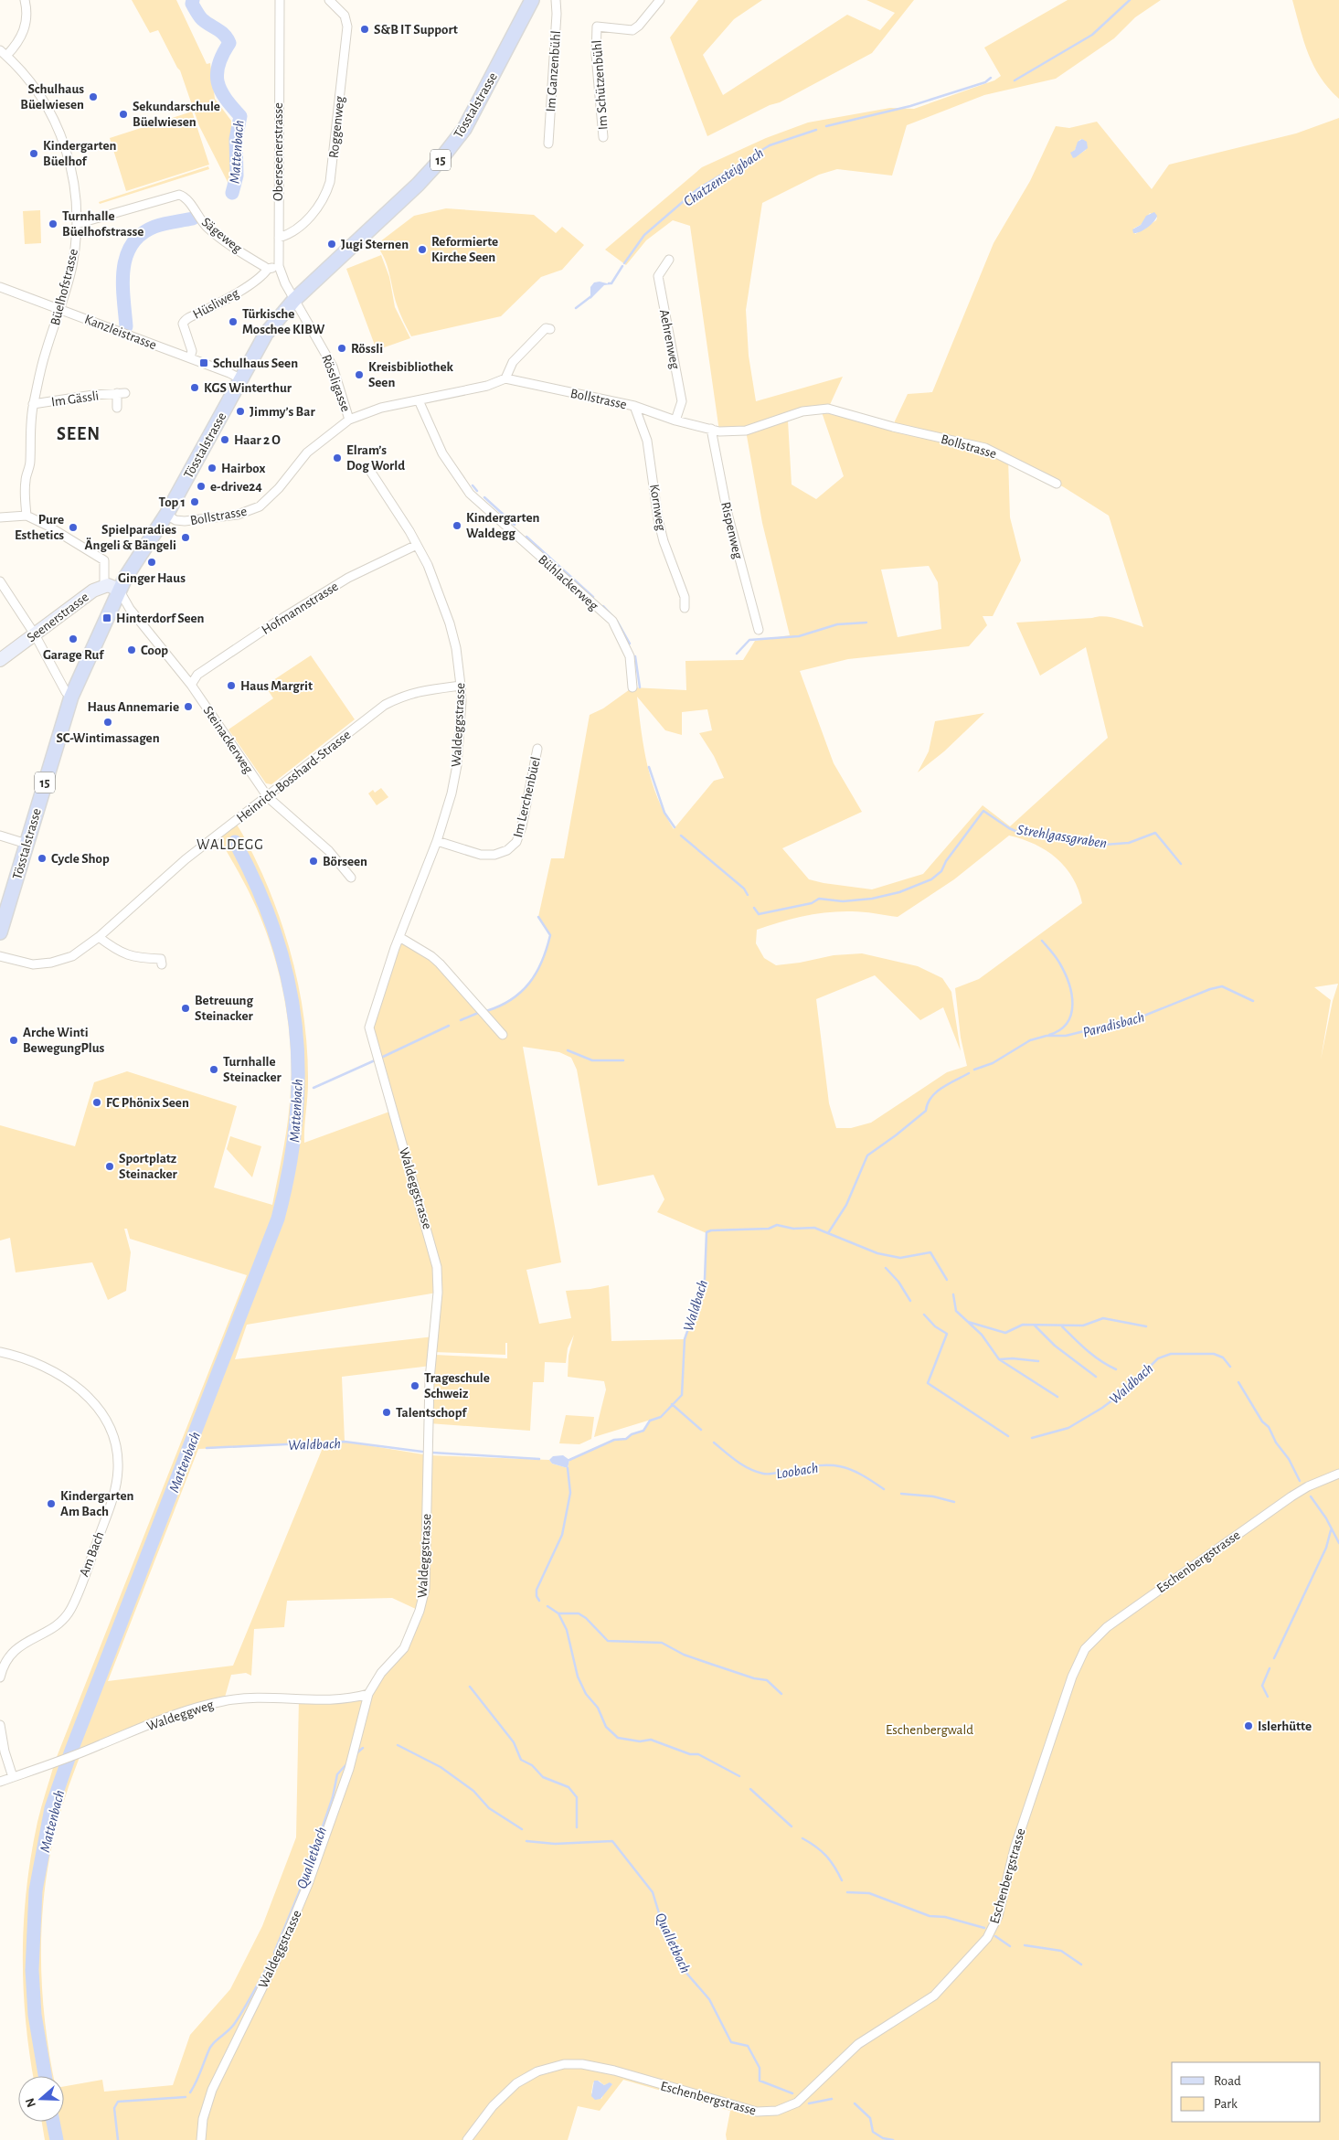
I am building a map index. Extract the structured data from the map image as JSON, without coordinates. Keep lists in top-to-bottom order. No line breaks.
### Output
{"streets":{"main road":["Tösstalstrasse","15","Seenerstrasse"],"street":["Im Ganzenbühl","Im Schützenbühl","Roggenweg","Oberseenerstrasse","Sägeweg","Büelhofstrasse","Hüsliweg","Kanzleistrasse","Aehrenweg","Rössligasse","Im Gässli","Bollstrasse","Kornweg","Rispenweg","Bühlackerweg","Hofmannstrasse","Waldeggstrasse","Steinackerweg","Heinrich-Bosshard-Strasse","Im Lerchenbüel","Am Bach","Eschenbergstrasse","Waldeggweg"]},"crossings":[["Tösstalstrasse","Oberseenerstrasse"],["Tösstalstrasse","Kanzleistrasse"],["Tösstalstrasse","Rössligasse"],["Tösstalstrasse","Bollstrasse"],["Tösstalstrasse","Seenerstrasse"],["Tösstalstrasse","Steinackerweg"],["Roggenweg","Oberseenerstrasse"],["Oberseenerstrasse","Hüsliweg"],["Oberseenerstrasse","Rössligasse"],["Sägeweg","Büelhofstrasse"],["Sägeweg","Hüsliweg"],["Büelhofstrasse","Kanzleistrasse"],["Büelhofstrasse","Im Gässli"],["Hüsliweg","Kanzleistrasse"],["Aehrenweg","Bollstrasse"],["Rössligasse","Bollstrasse"],["Bollstrasse","Kornweg"],["Bollstrasse","Rispenweg"],["Bollstrasse","Bühlackerweg"],["Hofmannstrasse","Waldeggstrasse"],["Hofmannstrasse","Steinackerweg"],["Seenerstrasse","Steinackerweg"],["Waldeggstrasse","Heinrich-Bosshard-Strasse"],["Waldeggstrasse","Im Lerchenbüel"],["Waldeggstrasse","Waldeggweg"],["Steinackerweg","Heinrich-Bosshard-Strasse"]],"districts":["SEEN","WALDEGG"],"water":["Mattenbach","Chatzensteigbach","Strehlgassgraben","Paradisbach","Waldbach","Loobach","Qualletbach"],"parks":["Eschenbergwald"],"places":{"other":["S&B IT Support","Schulhaus Büelwiesen","Sekundarschule Büelwiesen","Kindergarten Büelhof","Turnhalle Büelhofstrasse","Jugi Sternen","Reformierte Kirche Seen","Türkische Moschee KIBW","Rössli","Kreisbibliothek Seen","KGS Winterthur","Jimmy’s Bar","Haar 2 O","Elram’s Dog World","Hairbox","e-drive24","Top 1","Kindergarten Waldegg","Pure Esthetics","Spielparadies Ängeli & Bängeli","Ginger Haus","Garage Ruf","Coop","Haus Margrit","Haus Annemarie","SC-Wintimassagen","Cycle Shop","Börseen","Betreuung Steinacker","Arche Winti BewegungPlus","Turnhalle Steinacker","FC Phönix Seen","Sportplatz Steinacker","Trageschule Schweiz","Talentschopf","Kindergarten Am Bach","Islerhütte"],"transit":["Schulhaus Seen","Hinterdorf Seen"]},"legend":["Road","Park"],"north":"left"}
